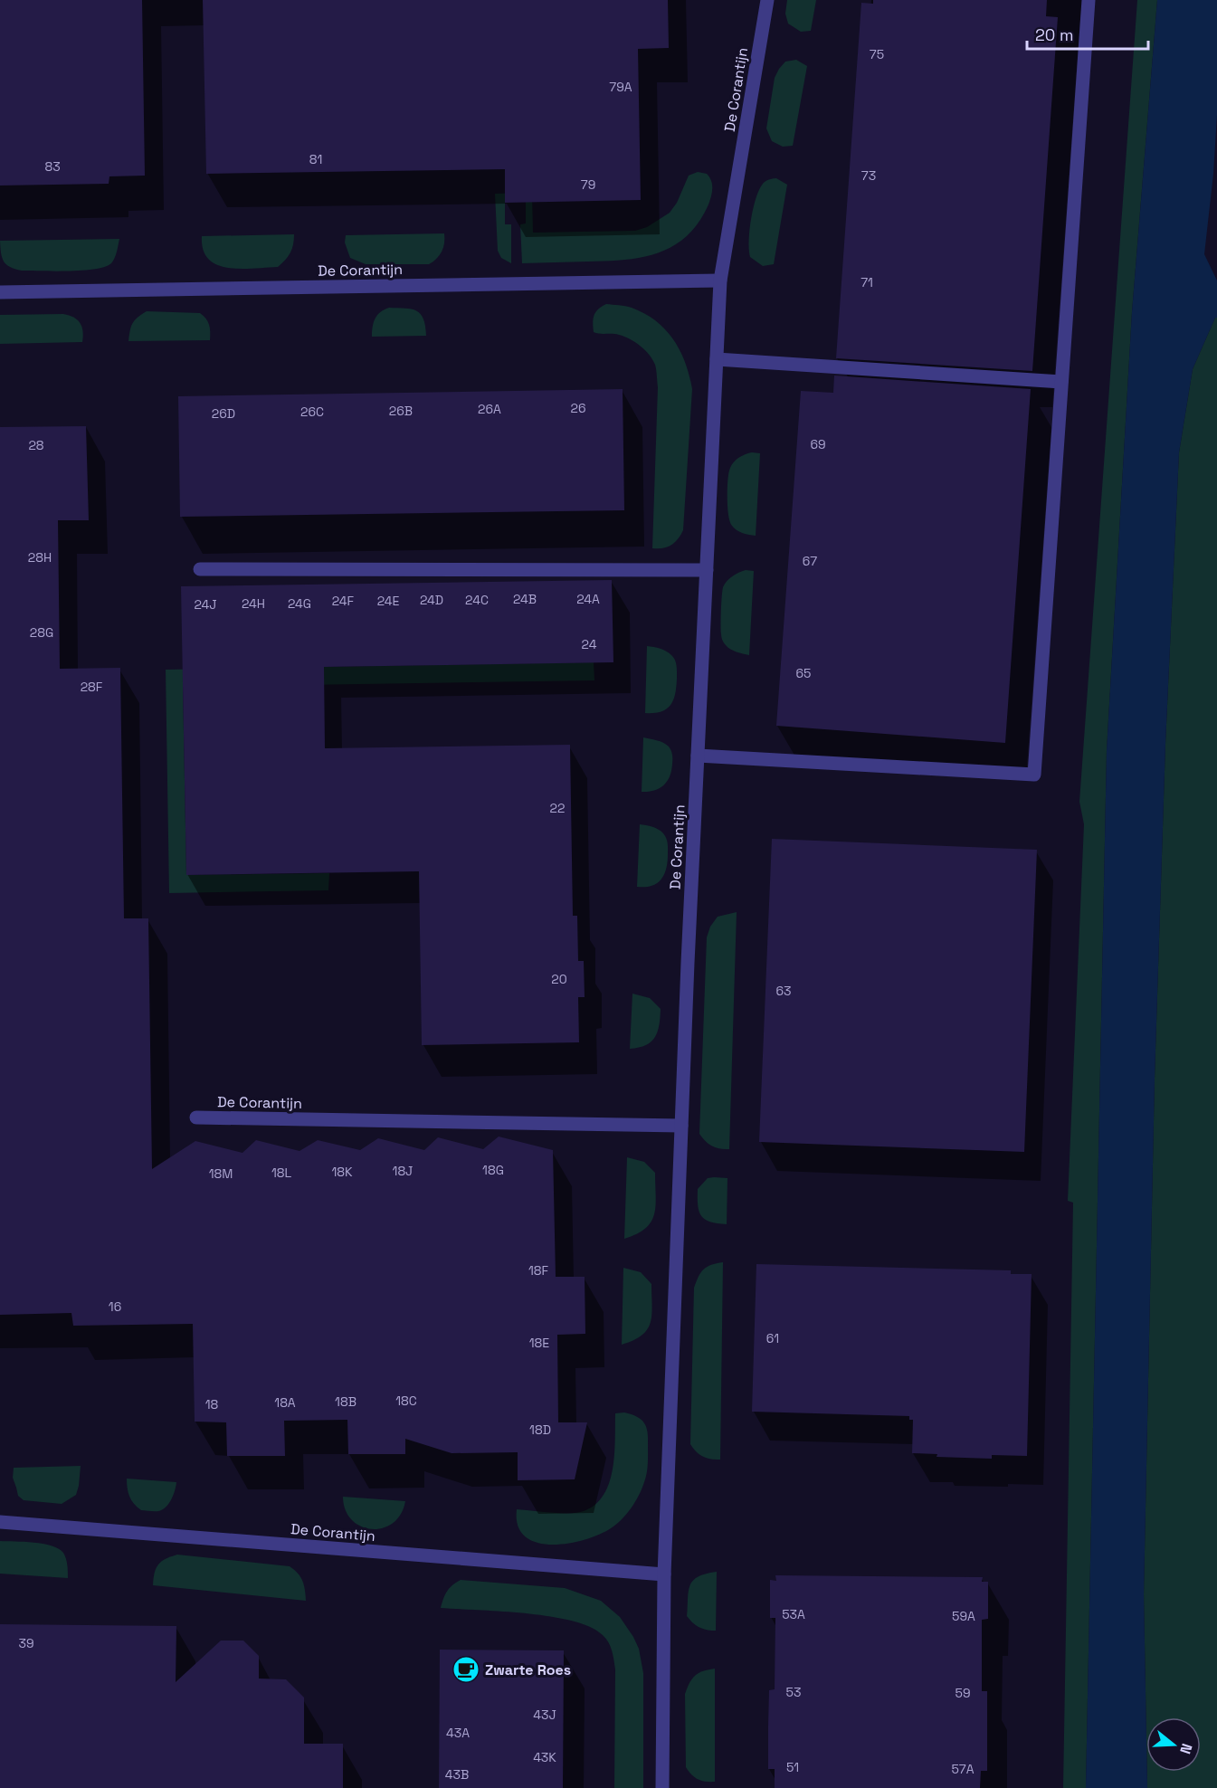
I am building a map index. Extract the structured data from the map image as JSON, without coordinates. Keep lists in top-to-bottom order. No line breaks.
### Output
{"streets":{"street":["De Corantijn"]},"places":{"cafe":["Zwarte Roes"]},"house_numbers":["75","79A","81","83","73","79","71","26","26A","26B","26C","26D","69","28","28H","67","24B","24A","24D","24C","24F","24E","24H","24G","24J","28G","24","65","28F","22","20","63","18G","18J","18K","18L","18M","18F","16","61","18E","18C","18B","18A","18","18D","53A","59A","39","53","59","43J","43A","43K","51","57A","43B"],"scale_bar":"20 m","north":"right"}
